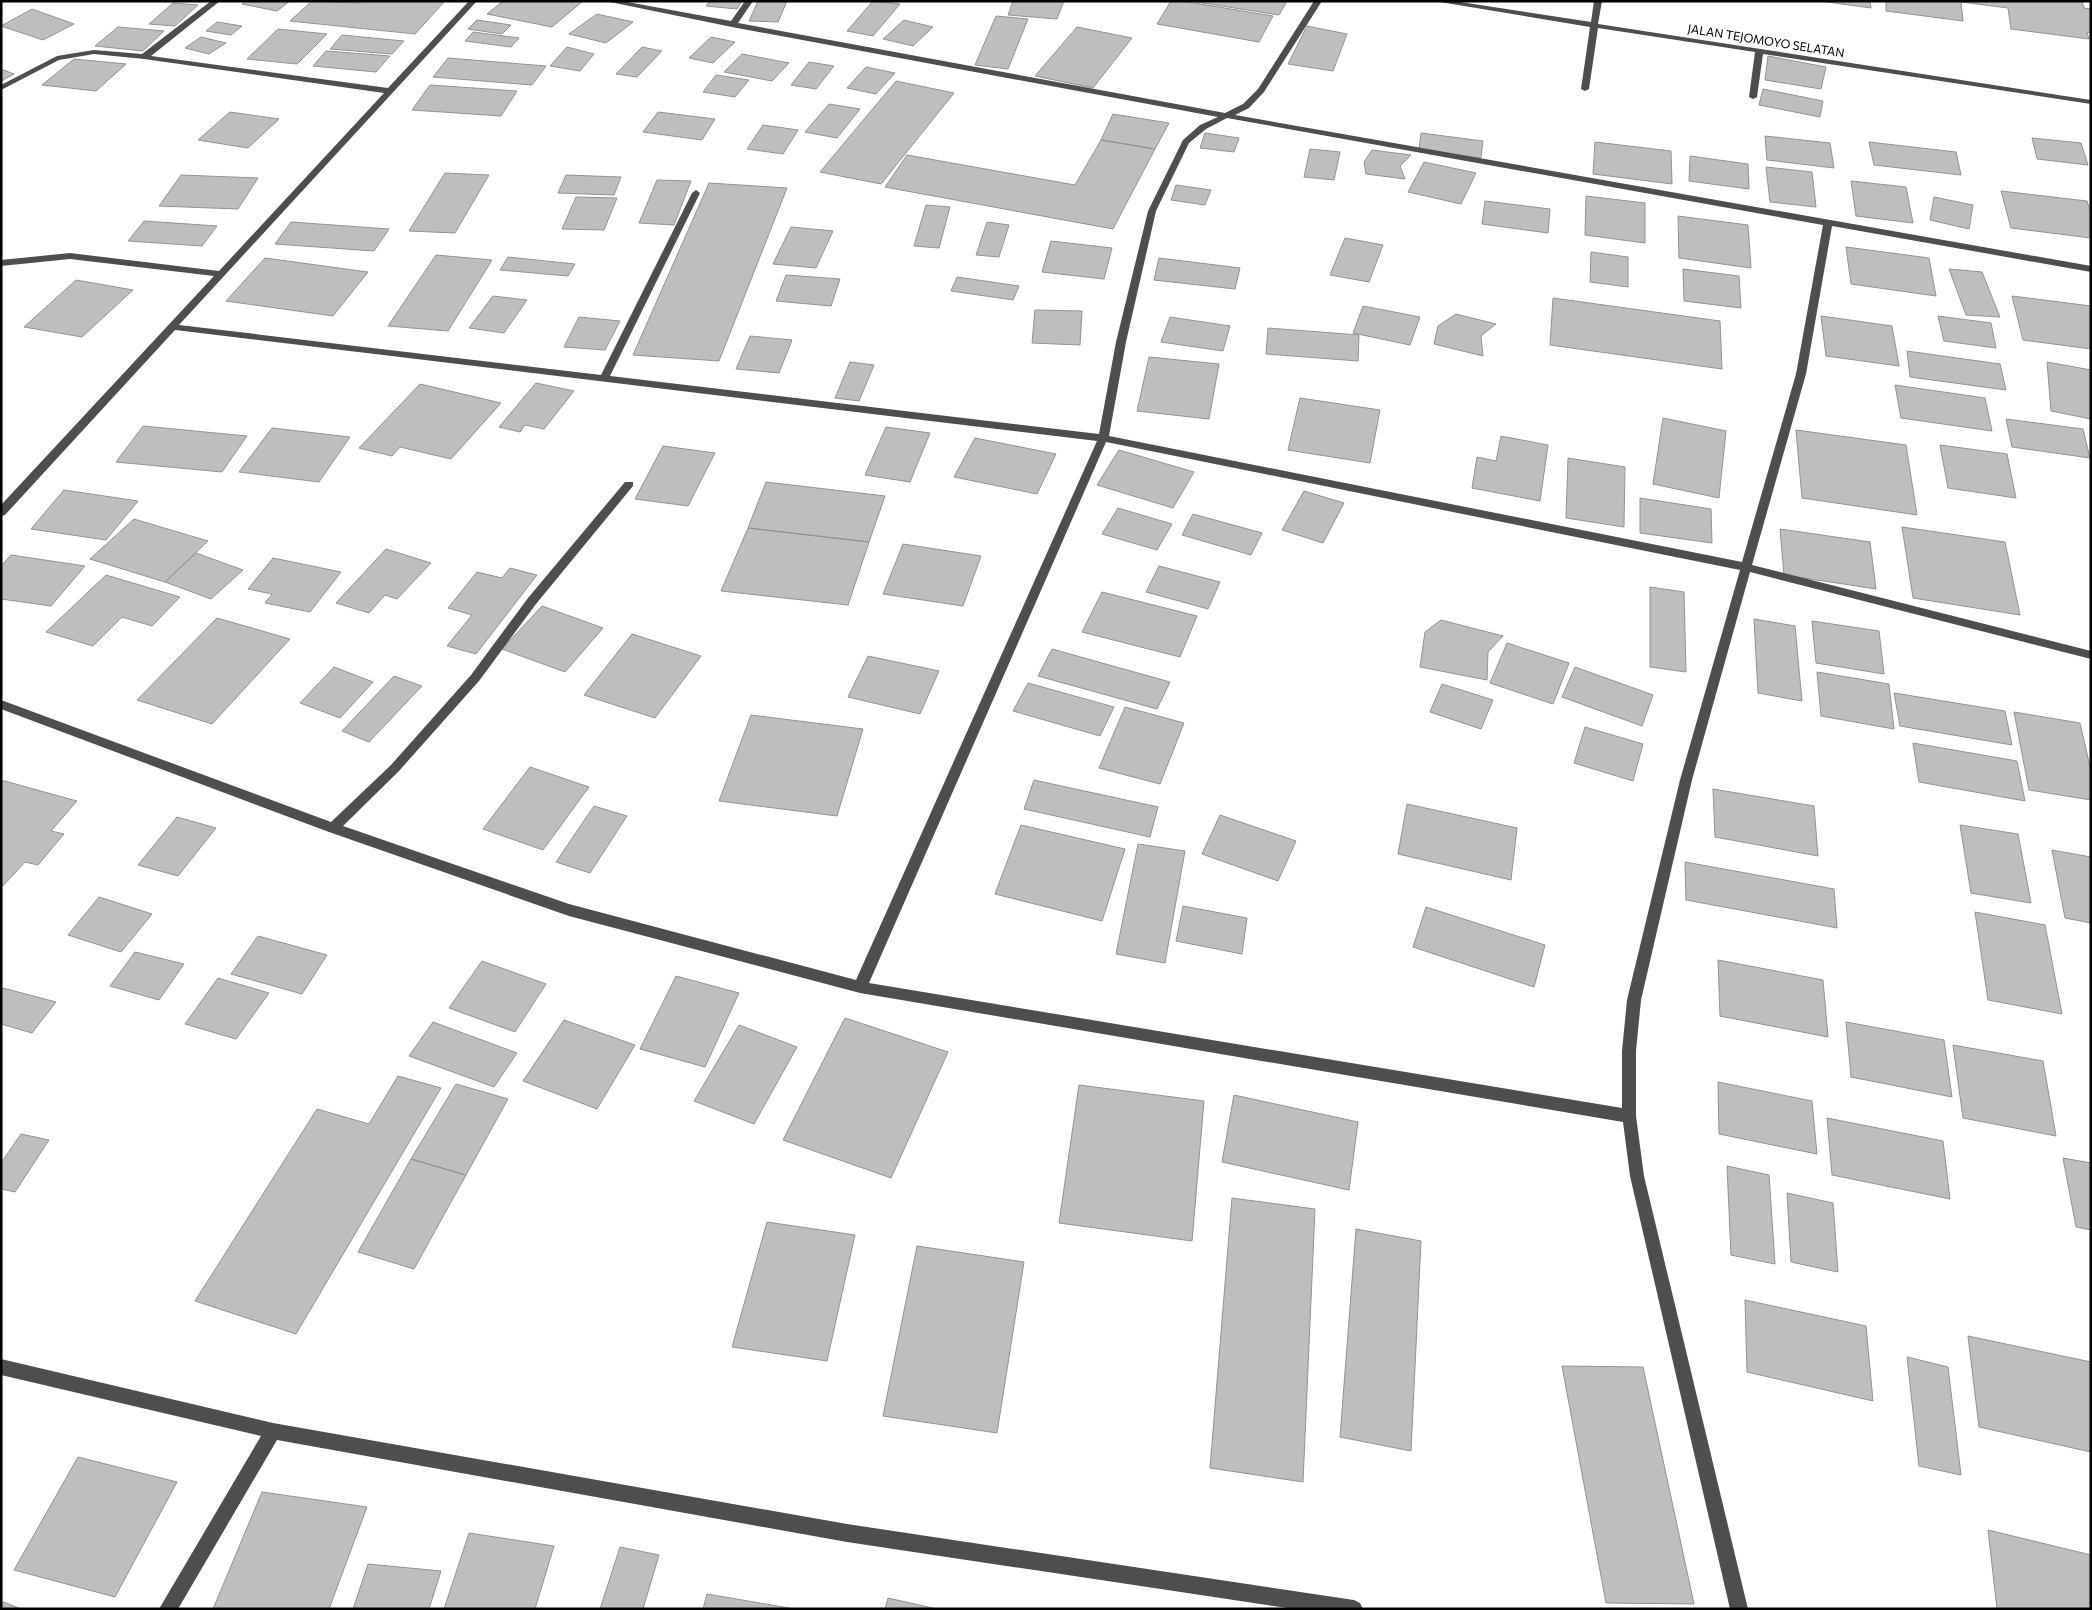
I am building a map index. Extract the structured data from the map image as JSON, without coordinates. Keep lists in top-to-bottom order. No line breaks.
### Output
{"streets":{"street":["JALAN TEJOMOYO SELATAN"]}}
